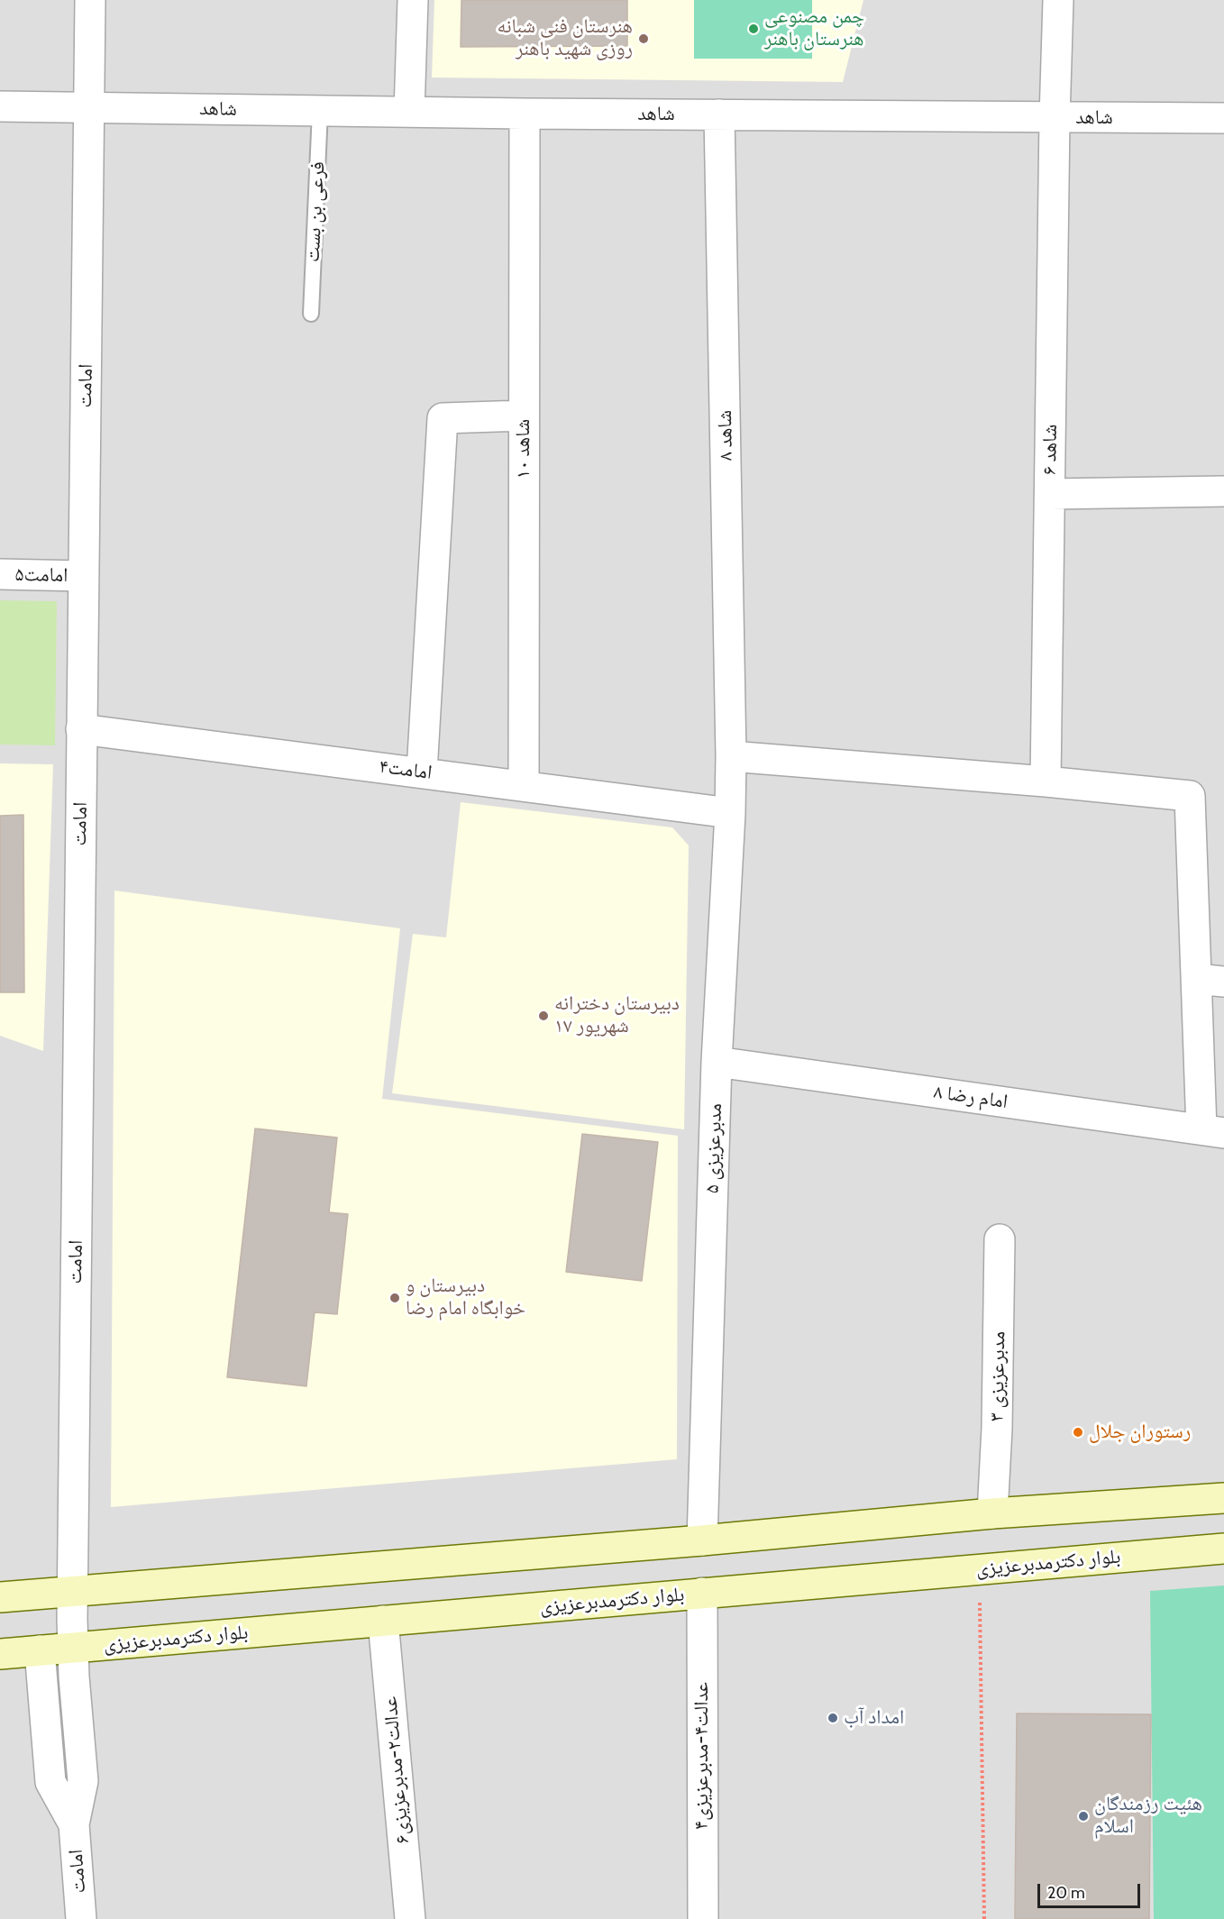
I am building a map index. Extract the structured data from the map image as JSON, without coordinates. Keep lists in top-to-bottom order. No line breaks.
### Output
{"streets":{"main road":["بلوار دکترمدبرعزیزی"],"street":["شاهد","امامت","شاهد ۸","شاهد ۱۰","شاهد ۶","امامت۵","امامت۴","امام رضا ۸","مدبرعزیزی ۵","مدبرعزیزی ۳","عدالت۴-مدبرعزیزی۴","عدالت۲-مدبرعزیزی۶"],"lane":["فرعی بن بست"]},"crossings":[["شاهد","فرعی بن بست"],["شاهد","امامت"],["شاهد","شاهد ۸"],["شاهد","شاهد ۱۰"],["شاهد","شاهد ۶"],["امامت","امامت۵"],["امامت","امامت۴"],["امامت","بلوار دکترمدبرعزیزی"],["شاهد ۸","مدبرعزیزی ۵"],["شاهد ۱۰","امامت۴"],["امامت۴","مدبرعزیزی ۵"],["امام رضا ۸","مدبرعزیزی ۵"],["بلوار دکترمدبرعزیزی","عدالت۴-مدبرعزیزی۴"],["بلوار دکترمدبرعزیزی","عدالت۲-مدبرعزیزی۶"]],"places":["چمن مصنوعی هنرستان باهنر","هنرستان فنی شبانه‌ روزی شهید باهنر","دبیرستان دخترانه ۱۷ شهریور","دبیرستان و خوابگاه امام رضا","رستوران جلال","امداد آب","هئیت رزمندگان اسلام"],"scale_bar":"20 m"}
